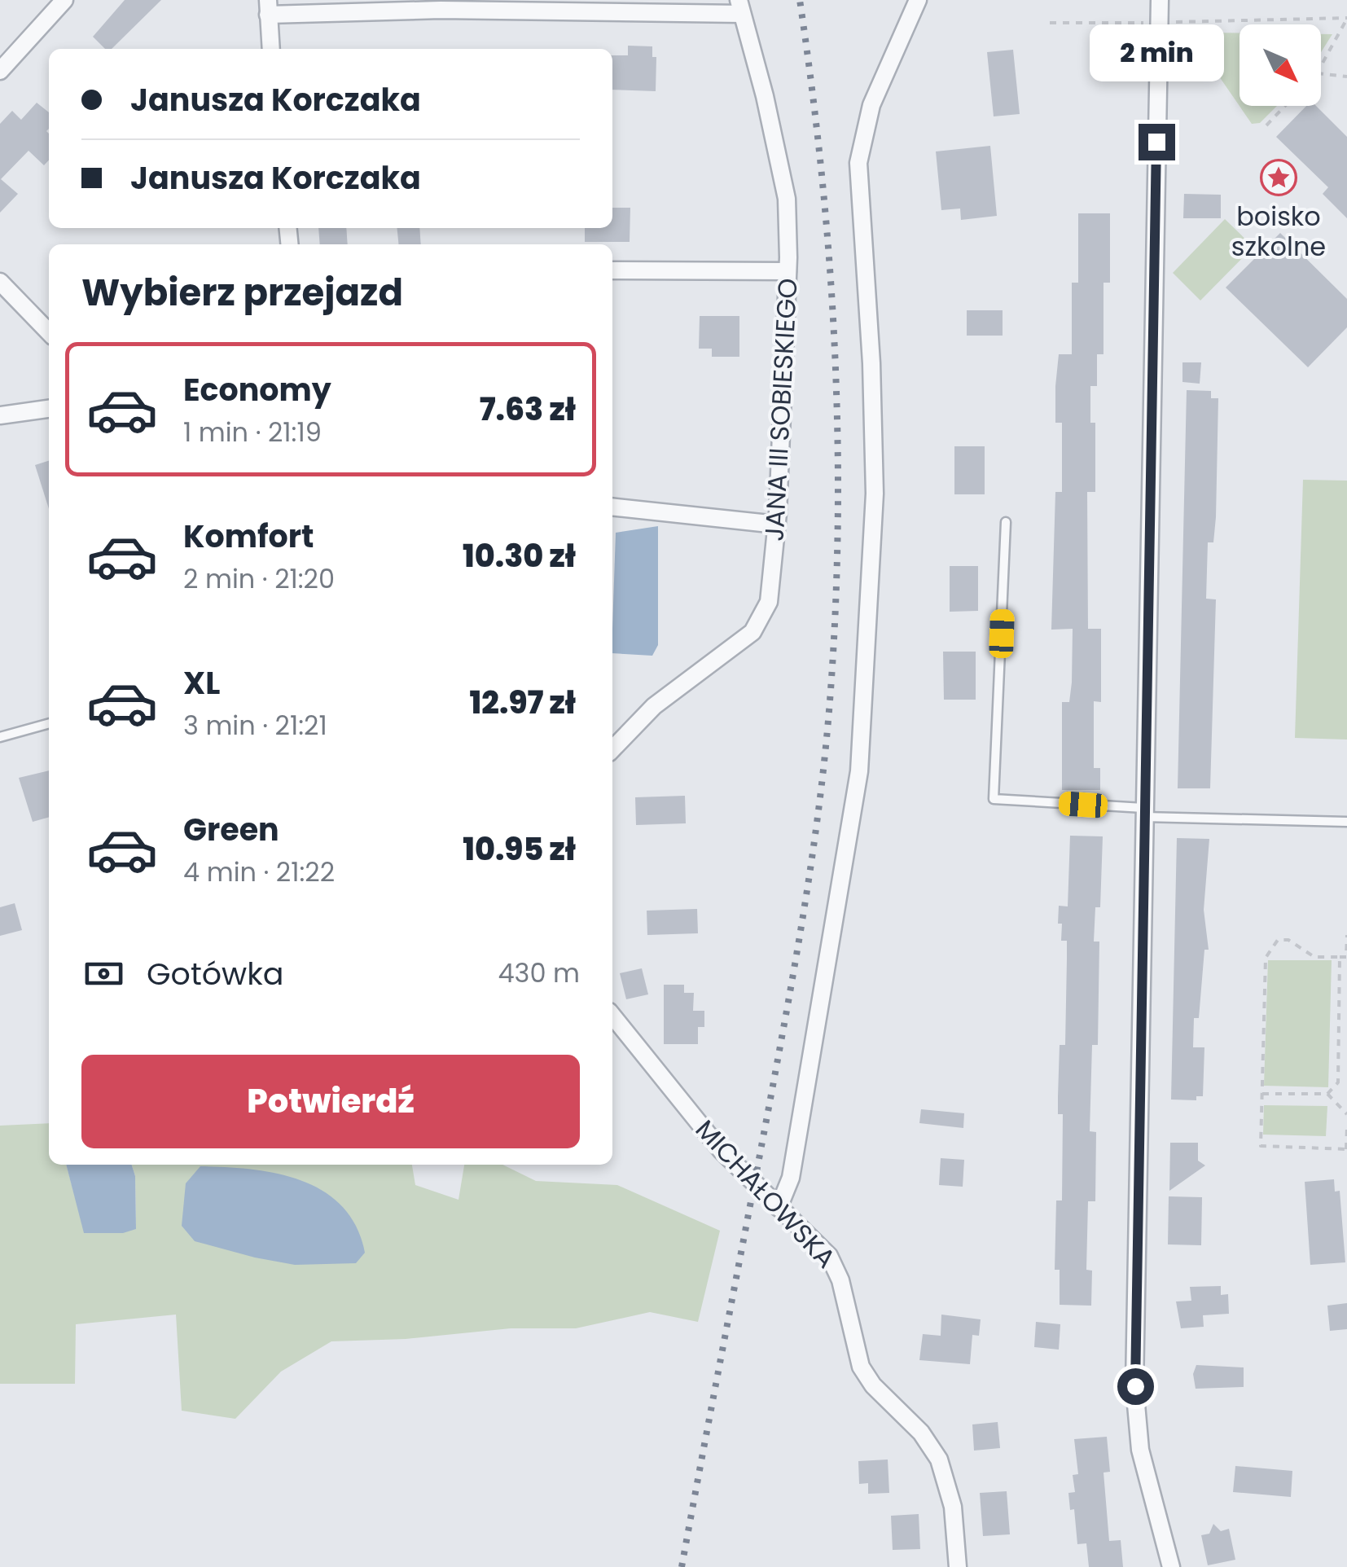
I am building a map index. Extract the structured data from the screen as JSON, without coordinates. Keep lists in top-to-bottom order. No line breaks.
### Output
{"streets":{"street":["JANA III SOBIESKIEGO","MICHAŁOWSKA"]},"places":{"place":["boisko szkolne"]},"north":"bottom right","page":{"bubble":"2 min","banner":["Janusza Korczaka","Janusza Korczaka"],"heading":"Wybierz przejazd","list":[{"name":"Economy","note":"1 min · 21:19","value":"7.63 zł"},{"name":"Komfort","note":"2 min · 21:20","value":"10.30 zł"},{"name":"XL","note":"3 min · 21:21","value":"12.97 zł"},{"name":"Green","note":"4 min · 21:22","value":"10.95 zł"}],"pay":["Gotówka","430 m"],"buttons":"Potwierdź"}}
